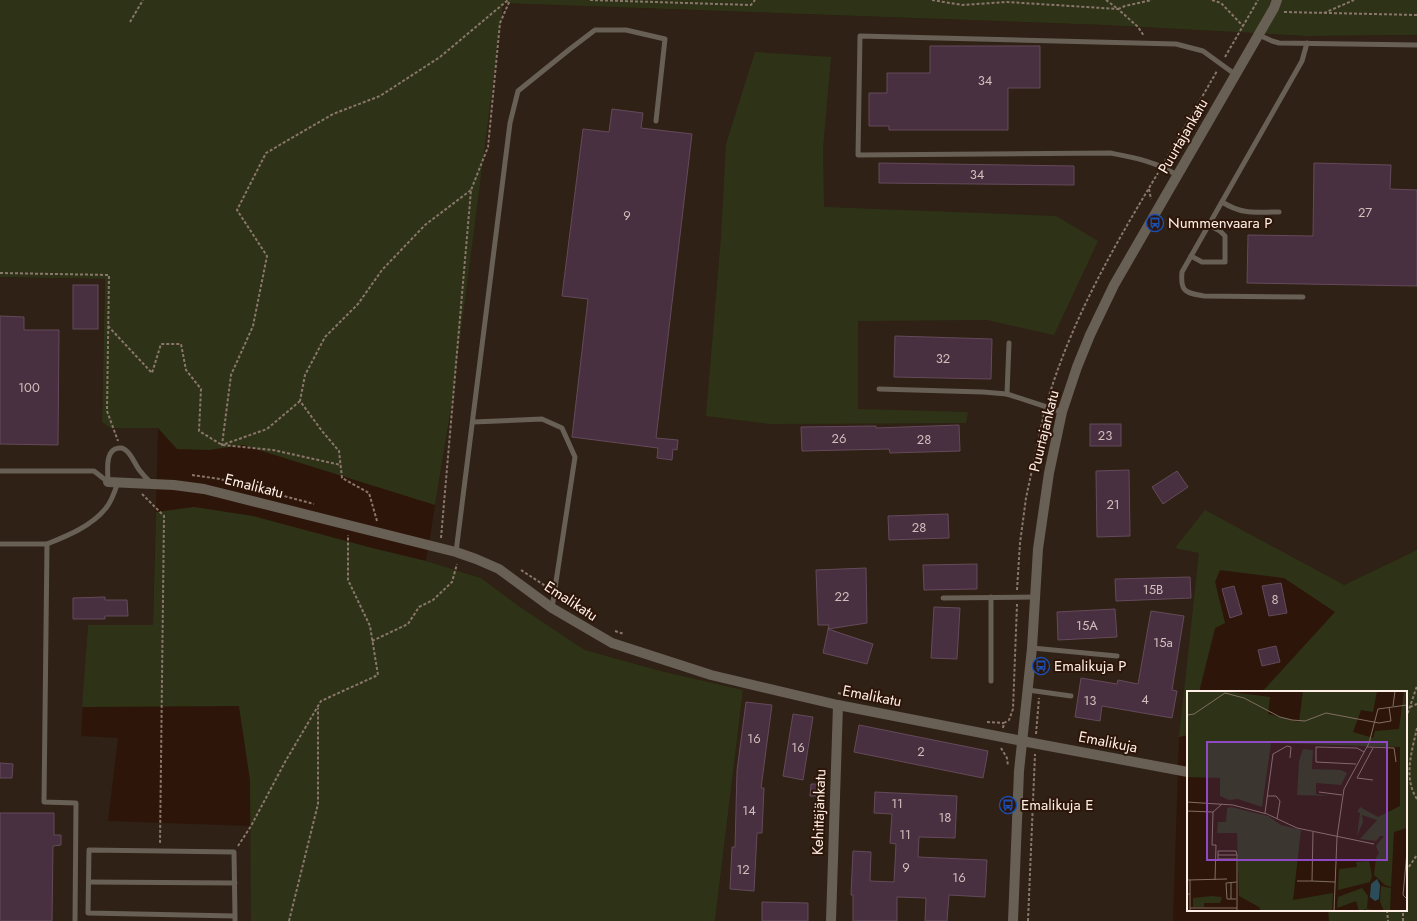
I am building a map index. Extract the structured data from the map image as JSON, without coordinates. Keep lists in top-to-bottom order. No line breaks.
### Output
{"streets":{"street":["Puurtajankatu","Emalikatu","Emalikuja","Kehittäjänkatu"]},"crossings":[["Puurtajankatu","Emalikatu"],["Puurtajankatu","Emalikuja"],["Emalikatu","Emalikuja"],["Emalikatu","Kehittäjänkatu"]],"places":{"bus stop":["Nummenvaara P","Emalikuja P","Emalikuja E"]},"house_numbers":["34","34","27","9","32","100","23","26","28","21","28","15B","22","8","15A","15a","4","13","16","16","2","11","14","18","11","9","12","16"]}
